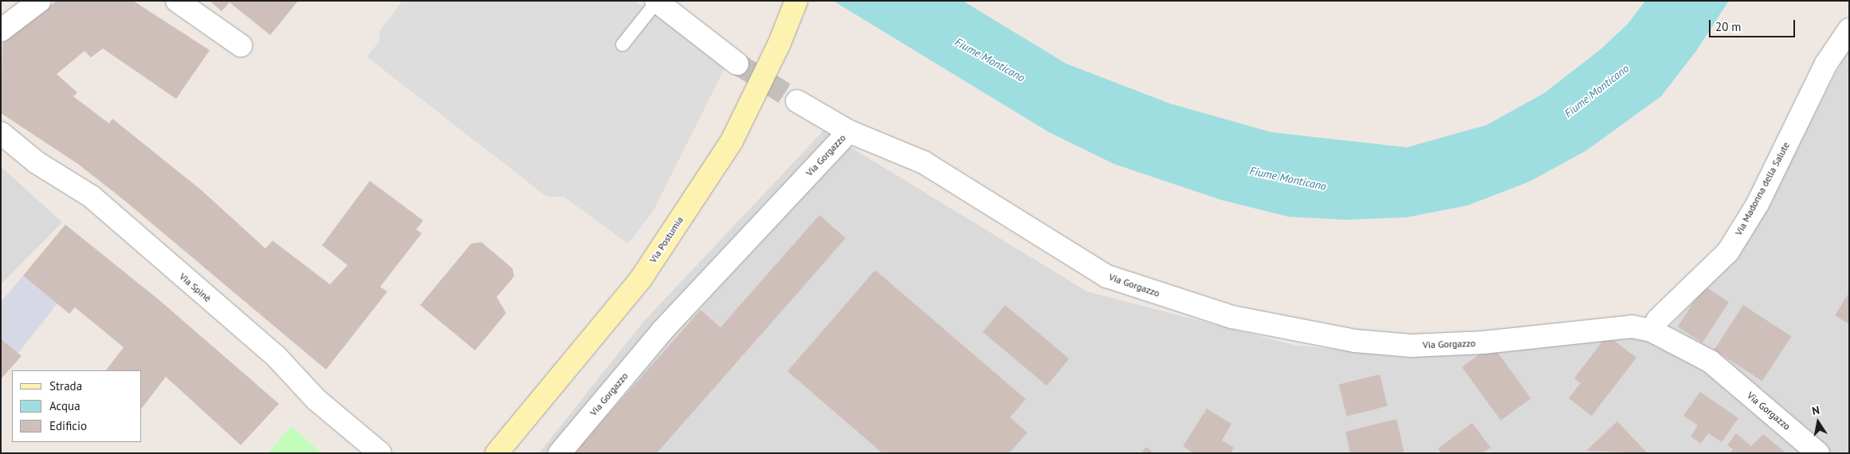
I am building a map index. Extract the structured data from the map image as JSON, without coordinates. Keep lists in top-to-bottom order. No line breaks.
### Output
{"streets":{"main road":["Via Postumia"],"street":["Via Gorgazzo","Via Madonna della Salute","Via Spinè"]},"crossings":[["Via Gorgazzo","Via Madonna della Salute"]],"water":["Fiume Monticano"],"legend":["Strada","Acqua","Edificio"],"scale_bar":"20 m","north":"top"}
